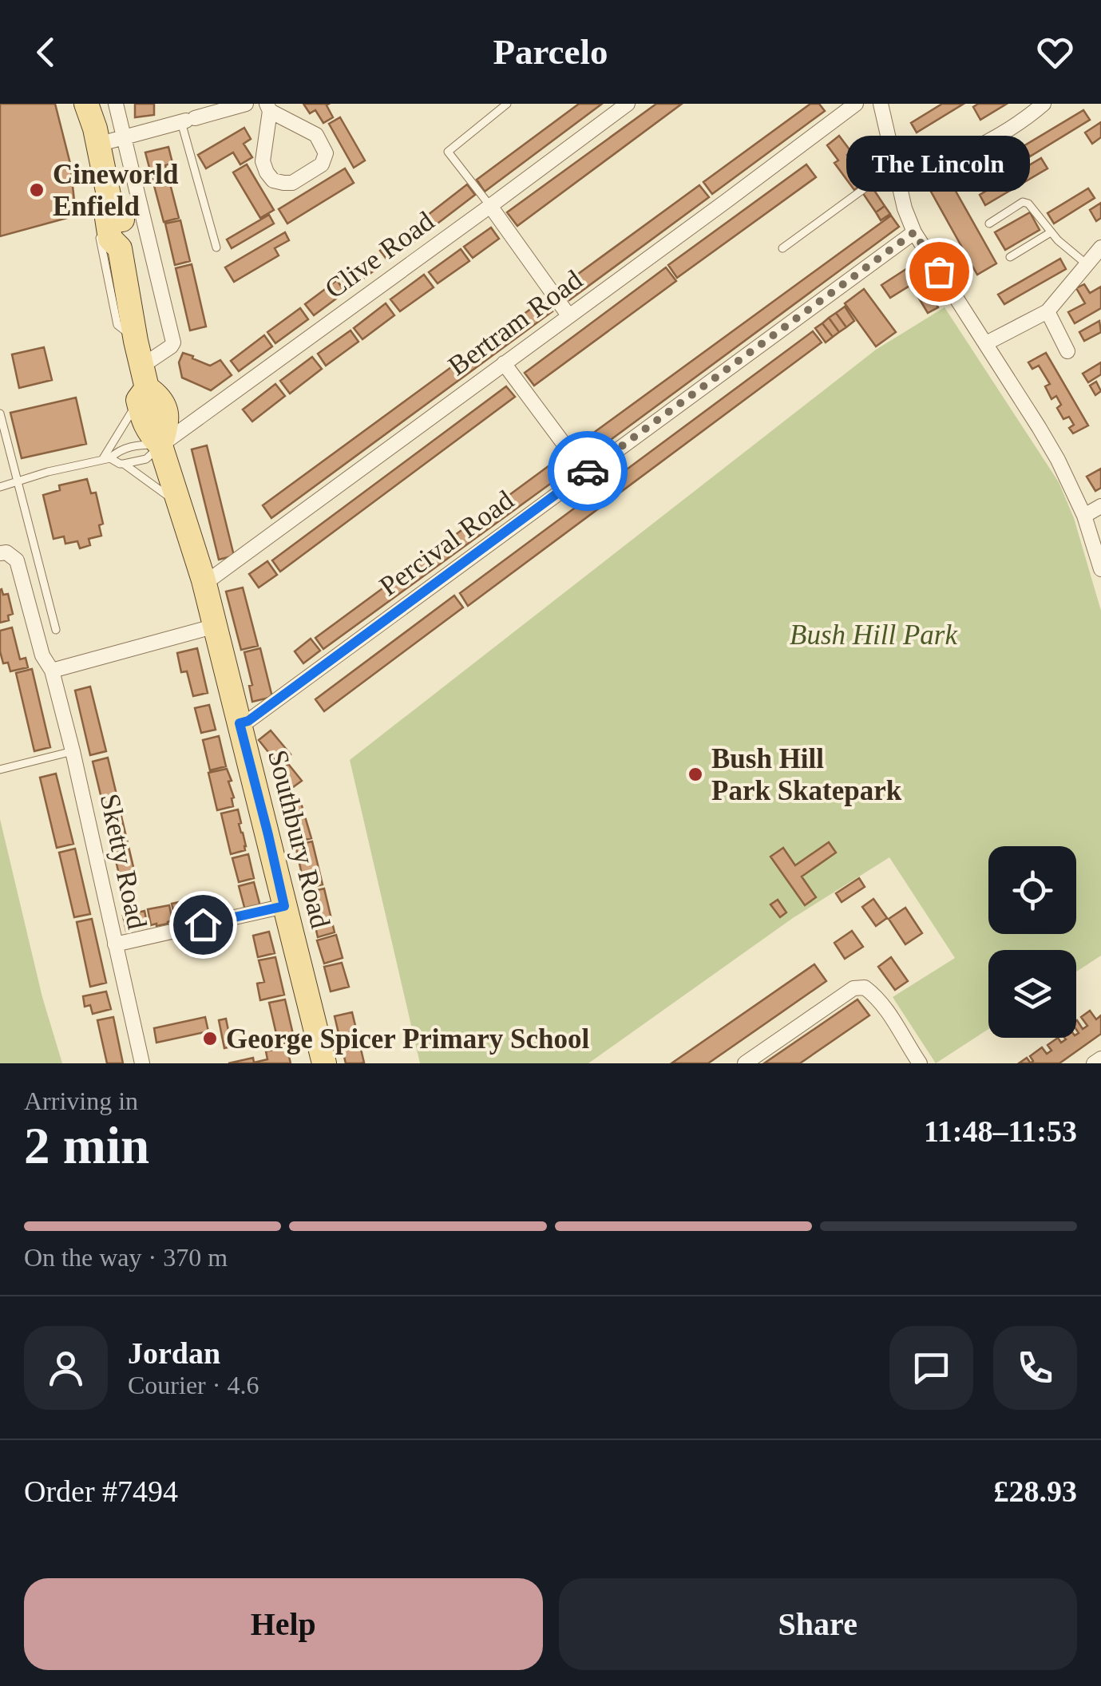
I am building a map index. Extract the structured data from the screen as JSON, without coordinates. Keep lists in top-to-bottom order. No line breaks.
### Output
{"streets":{"main road":["Southbury Road"],"street":["Clive Road","Bertram Road","Percival Road","Sketty Road"]},"crossings":[["Clive Road","Southbury Road"],["Bertram Road","Southbury Road"],["Percival Road","Southbury Road"]],"parks":["Bush Hill Park"],"places":["Cineworld Enfield","The Lincoln","Bush Hill Park Skatepark","George Spicer Primary School"],"page":{"header":"Parcelo","bubble":"The Lincoln","heading":["2 min","Arriving in","11:48–11:53"],"panel":["Jordan","Courier · 4.6","Order #7494","£28.93"],"bar":"On the way · 370 m","buttons":["Help","Share"]}}
